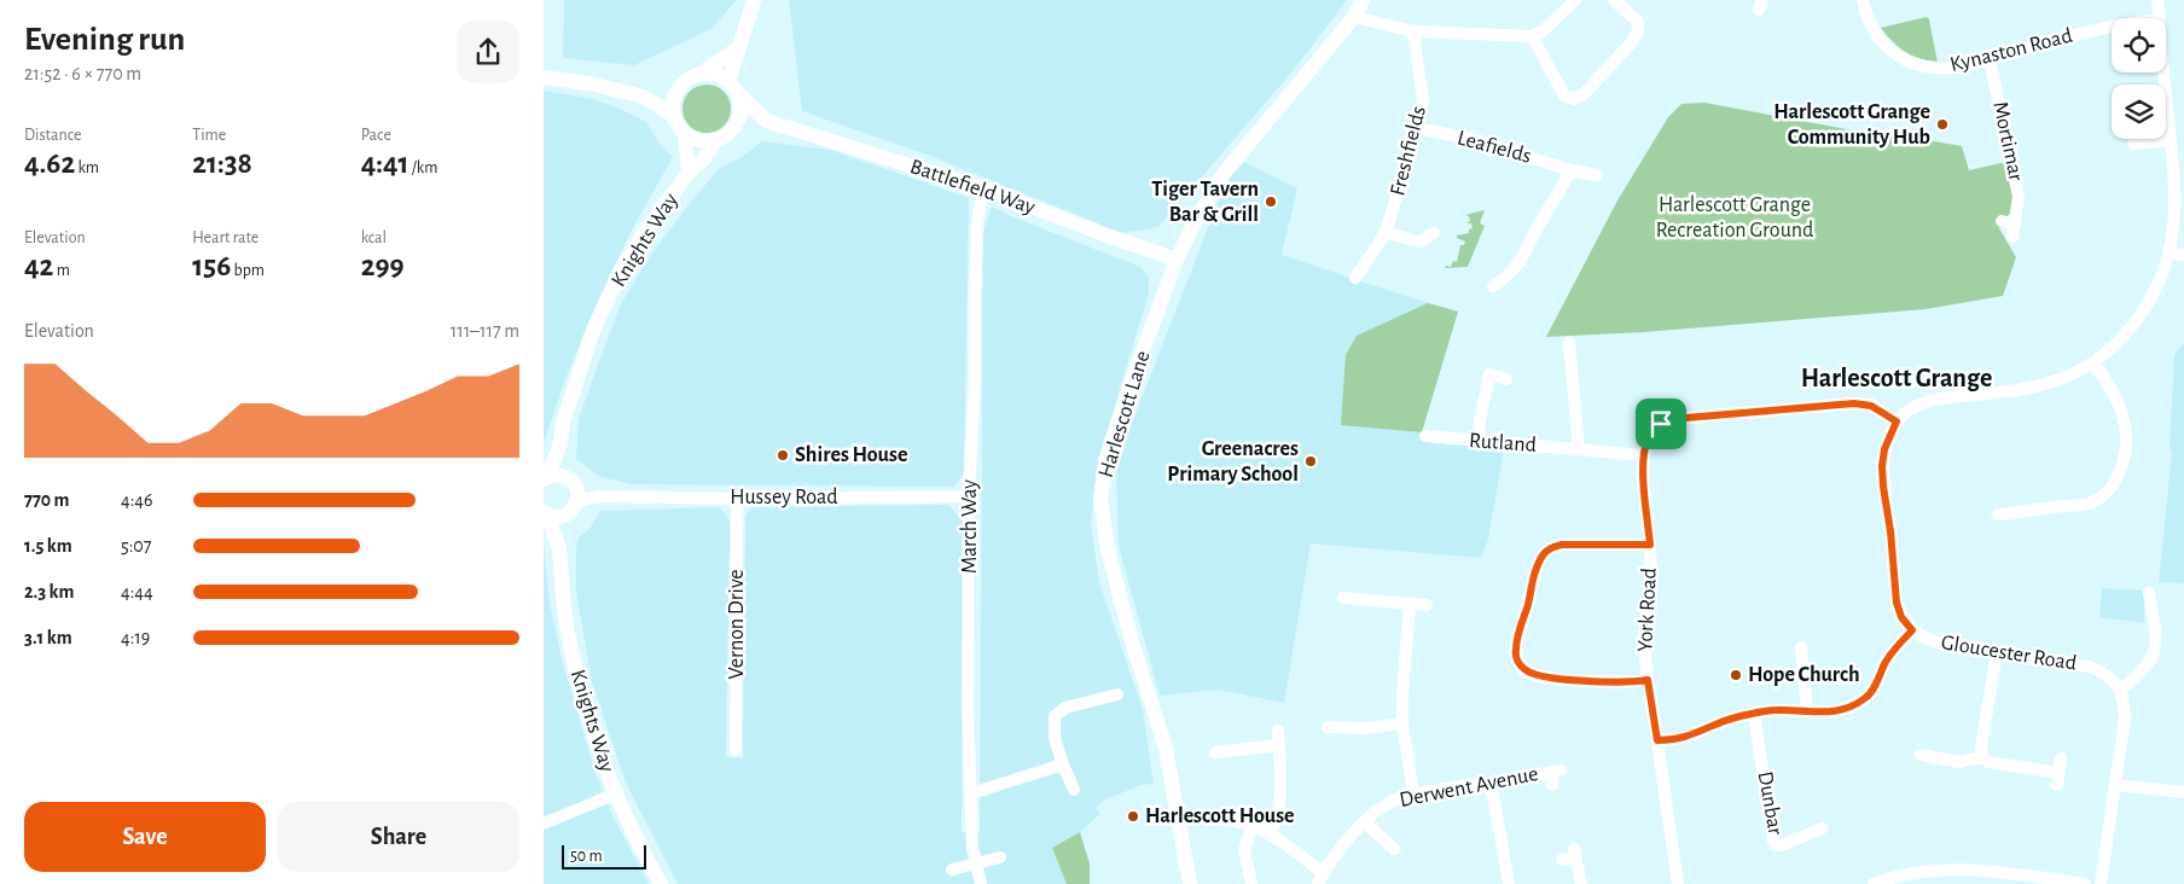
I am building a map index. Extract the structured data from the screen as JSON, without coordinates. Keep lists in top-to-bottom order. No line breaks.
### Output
{"streets":{"street":["Kynaston Road","Mortimar","Leafields","Freshfields","Battlefield Way","Knights Way","Harlescott Lane","Rutland","Hussey Road","March Way","York Road","Vernon Drive","Gloucester Road","Derwent Avenue","Dunbar"]},"crossings":[["Kynaston Road","Mortimar"],["Leafields","Freshfields"],["Battlefield Way","Knights Way"],["Battlefield Way","Harlescott Lane"],["Battlefield Way","March Way"],["Knights Way","Hussey Road"],["Rutland","York Road"],["Hussey Road","March Way"],["Hussey Road","Vernon Drive"],["York Road","Gloucester Road"]],"districts":["Harlescott Grange"],"parks":["Harlescott Grange Recreation Ground"],"places":["Harlescott Grange Community Hub","Tiger Tavern Bar & Grill","Shires House","Greenacres Primary School","Hope Church","Harlescott House"],"scale_bar":"50 m","page":{"heading":["Evening run","21:52 · 6 × 770 m"],"stats":[["Distance","4.62 km"],["Time","21:38"],["Pace","4:41 /km"],["Elevation","42 m"],["Heart rate","156 bpm"],["kcal","299"]],"chart":["Elevation","111–117 m"],"list":[{"name":"770 m","note":"4:46"},{"name":"1.5 km","note":"5:07"},{"name":"2.3 km","note":"4:44"},{"name":"3.1 km","note":"4:19"}],"buttons":["Save","Share"],"scale":"50 m"}}
